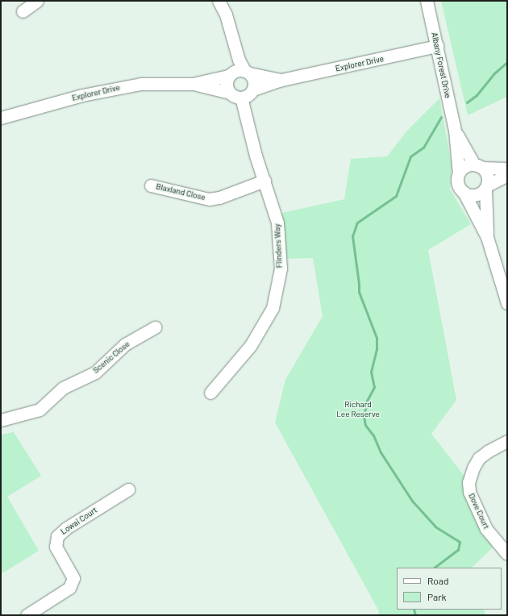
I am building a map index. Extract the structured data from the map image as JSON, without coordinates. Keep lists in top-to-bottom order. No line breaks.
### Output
{"streets":{"street":["Explorer Drive","Albany Forest Drive","Blaxland Close","Flinders Way","Scenic Close","Dove Court","Lowai Court"]},"crossings":[["Explorer Drive","Albany Forest Drive"],["Explorer Drive","Flinders Way"],["Blaxland Close","Flinders Way"]],"parks":["Richard Lee Reserve"],"legend":["Road","Park"]}
